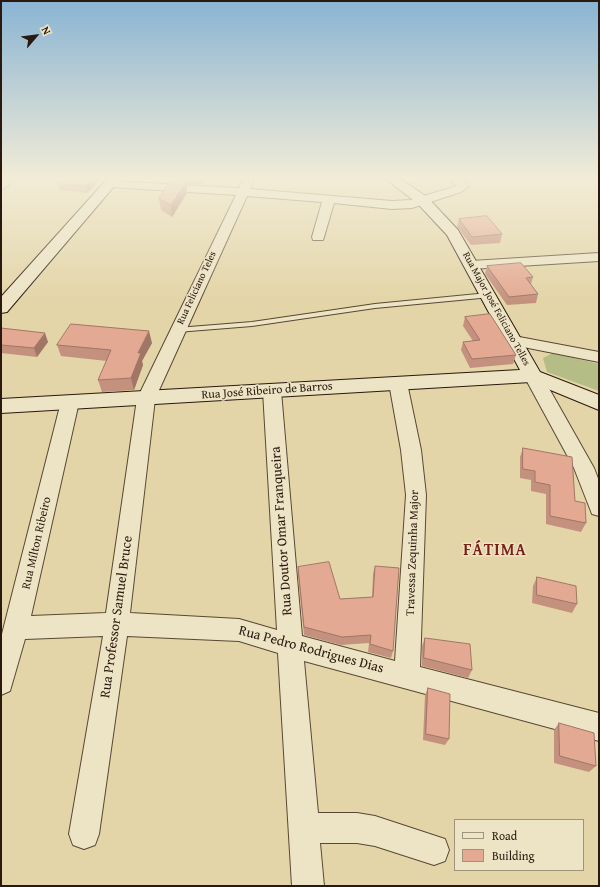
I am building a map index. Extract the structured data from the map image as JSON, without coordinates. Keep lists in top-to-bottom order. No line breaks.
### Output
{"streets":{"main road":["Rua Major José Feliciano Telles","Rua José Ribeiro de Barros"],"street":["Rua Feliciano Teles","Rua Doutor Omar Franqueira","Rua Mílton Ribeiro","Travessa Zequinha Major","Rua Professor Samuel Bruce","Rua Pedro Rodrigues Dias"]},"crossings":[["Rua Feliciano Teles","Rua José Ribeiro de Barros"],["Rua Feliciano Teles","Rua Professor Samuel Bruce"],["Rua Major José Feliciano Telles","Rua José Ribeiro de Barros"],["Rua José Ribeiro de Barros","Rua Doutor Omar Franqueira"],["Rua José Ribeiro de Barros","Rua Mílton Ribeiro"],["Rua José Ribeiro de Barros","Travessa Zequinha Major"],["Rua José Ribeiro de Barros","Rua Professor Samuel Bruce"],["Rua Doutor Omar Franqueira","Rua Pedro Rodrigues Dias"],["Rua Mílton Ribeiro","Rua Pedro Rodrigues Dias"],["Travessa Zequinha Major","Rua Pedro Rodrigues Dias"],["Rua Professor Samuel Bruce","Rua Pedro Rodrigues Dias"]],"districts":["FÁTIMA"],"legend":["Road","Building"],"north":"top right"}
